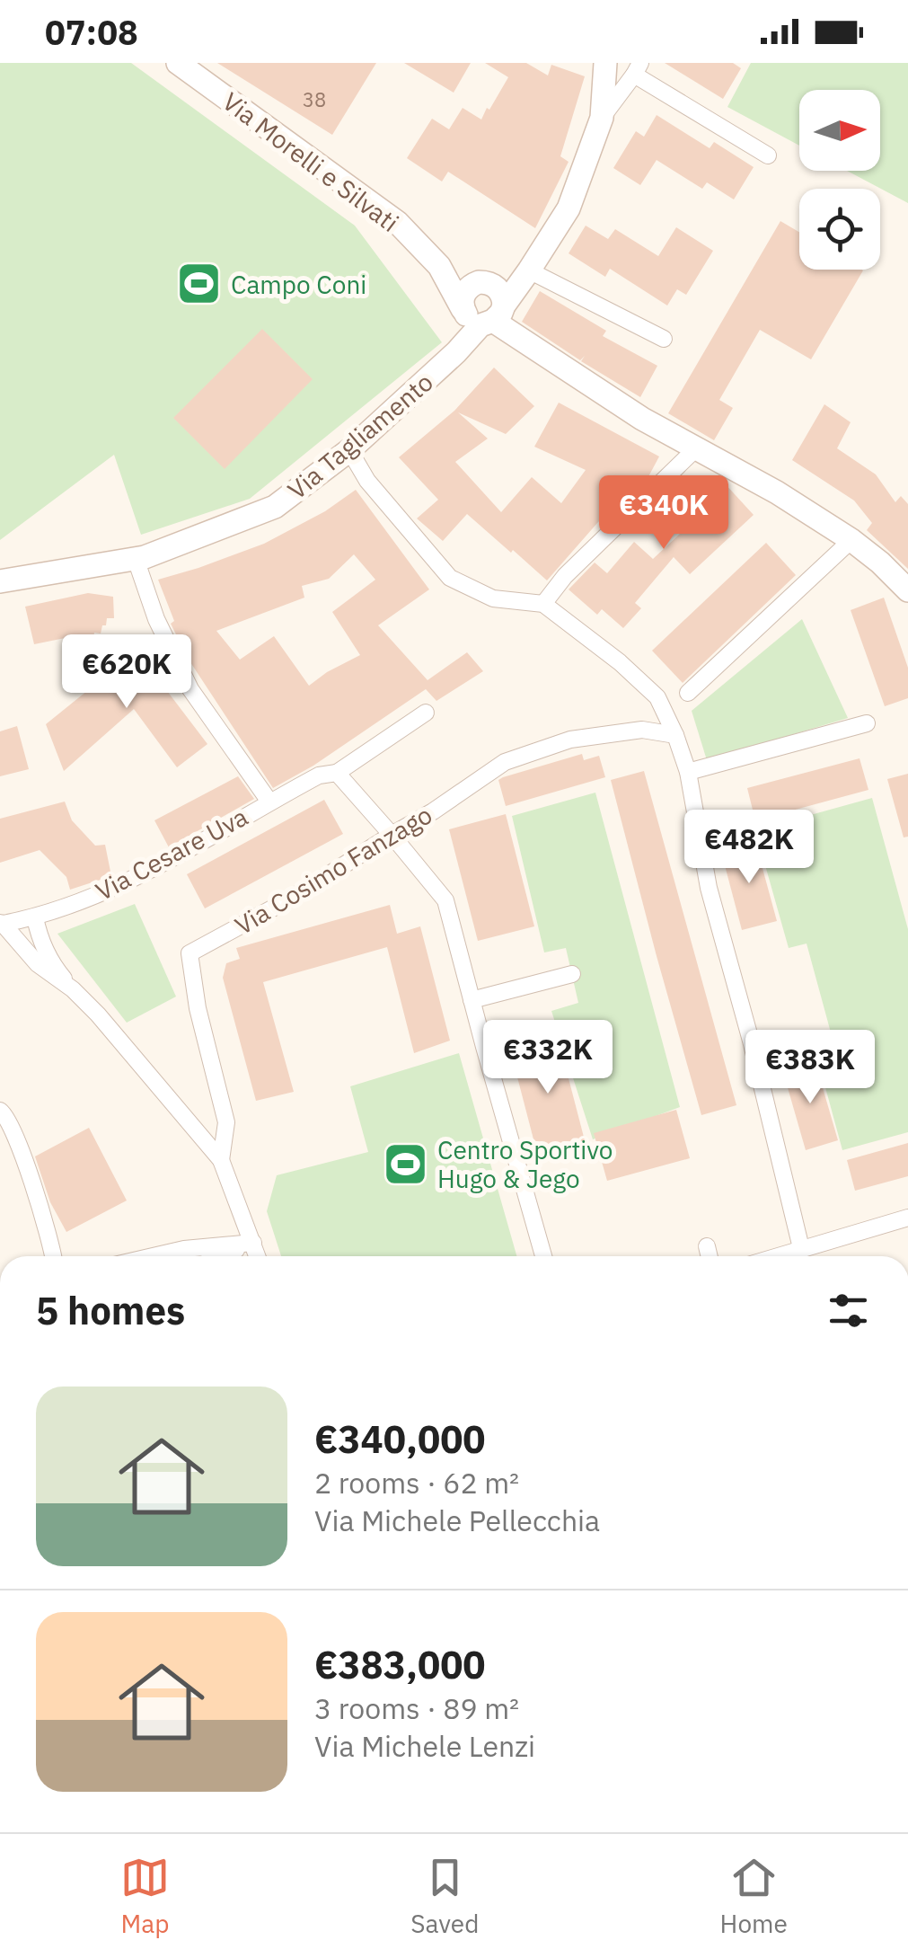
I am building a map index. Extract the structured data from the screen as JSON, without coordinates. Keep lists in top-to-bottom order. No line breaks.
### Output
{"streets":{"main road":["Via Morelli e Silvati","Via Tagliamento"],"street":["Via Cesare Uva","Via Cosimo Fanzago"]},"crossings":[["Via Morelli e Silvati","Via Tagliamento"]],"places":{"sports":["Campo Coni","Centro Sportivo Hugo & Jego"]},"house_numbers":["38"],"north":"right","page":{"status":"07:08","price":["€340K","€620K","€482K","€332K","€383K"],"heading":"5 homes","list":[{"name":"€340,000","note":"2 rooms · 62 m² · Via Michele Pellecchia"},{"name":"€383,000","note":"3 rooms · 89 m² · Via Michele Lenzi"}],"tabs":["Map","Saved","Home"]}}
